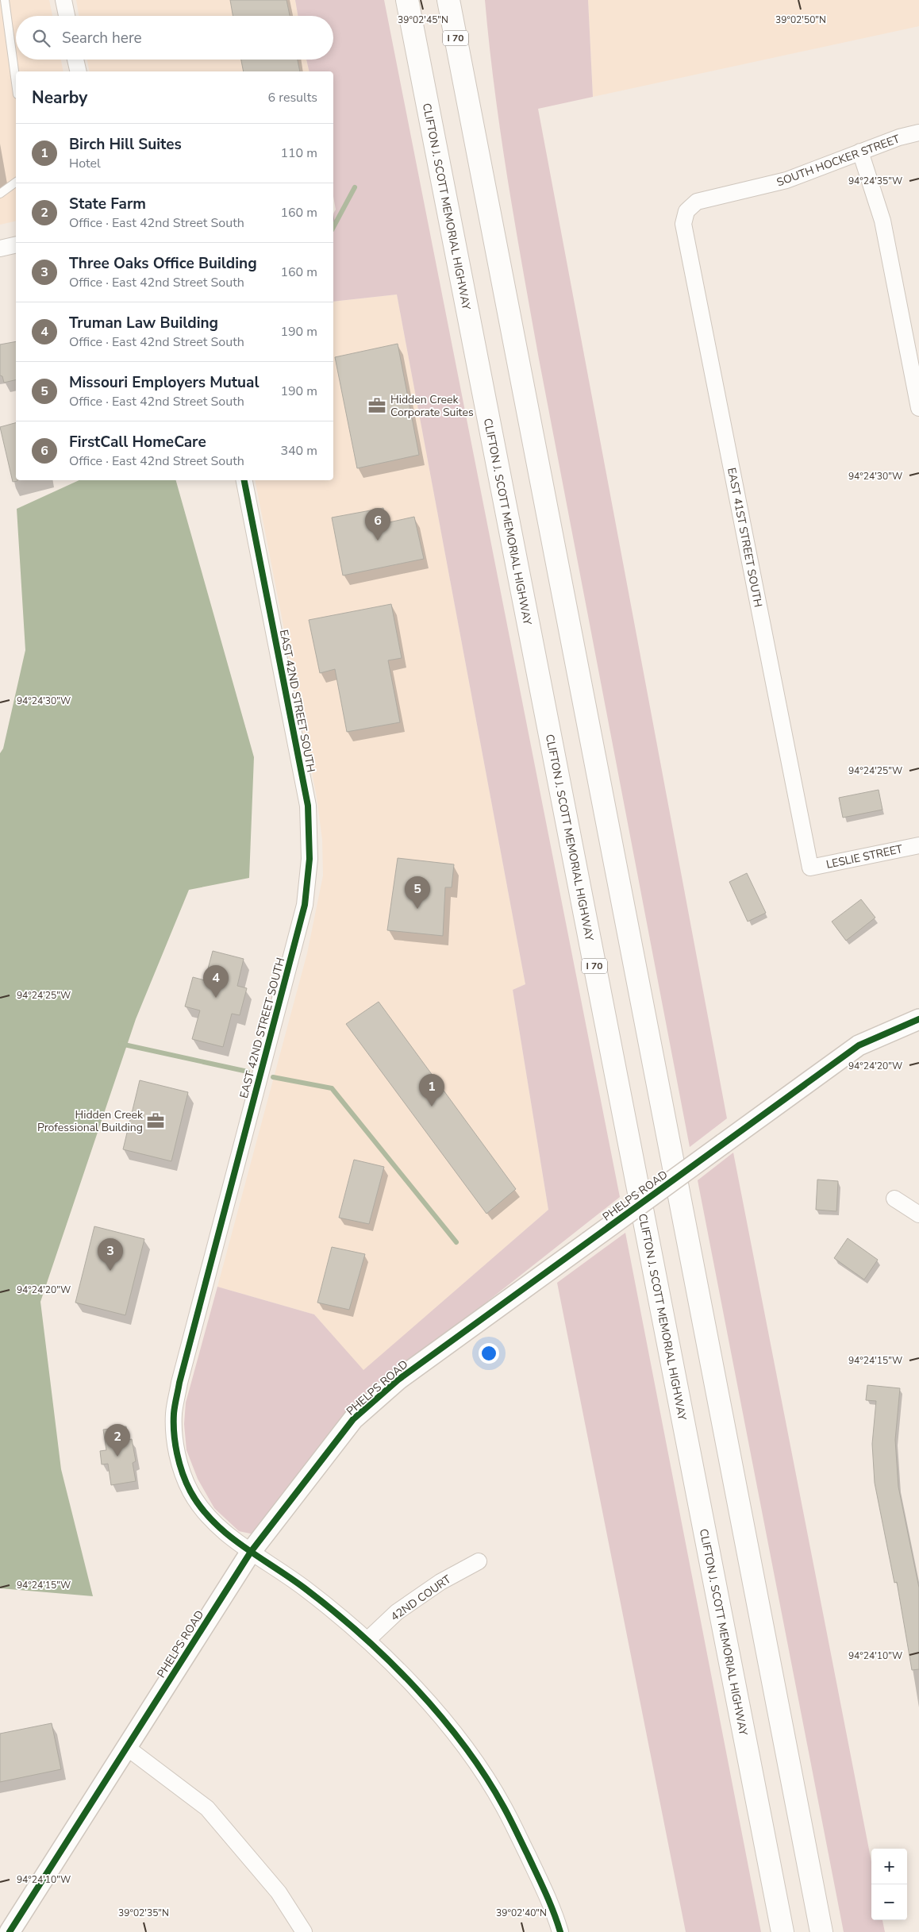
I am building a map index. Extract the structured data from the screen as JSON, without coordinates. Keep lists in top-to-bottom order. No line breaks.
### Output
{"streets":{"highway":["I 70","CLIFTON J. SCOTT MEMORIAL HIGHWAY"],"street":["SOUTH HOCKER STREET","EAST 41ST STREET SOUTH","EAST 42ND STREET SOUTH","LESLIE STREET","PHELPS ROAD","42ND COURT"]},"crossings":[["SOUTH HOCKER STREET","EAST 41ST STREET SOUTH"],["EAST 41ST STREET SOUTH","LESLIE STREET"],["EAST 42ND STREET SOUTH","PHELPS ROAD"],["EAST 42ND STREET SOUTH","42ND COURT"]],"places":{"office":["Hidden Creek Corporate Suites","Hidden Creek Professional Building"]},"page":{"search":"Search here","heading":["Nearby","6 results"],"list":[{"mark":"1","name":"Birch Hill Suites","note":"Hotel","value":"110 m"},{"mark":"2","name":"State Farm","note":"Office · East 42nd Street South","value":"160 m"},{"mark":"3","name":"Three Oaks Office Building","note":"Office · East 42nd Street South","value":"160 m"},{"mark":"4","name":"Truman Law Building","note":"Office · East 42nd Street South","value":"190 m"},{"mark":"5","name":"Missouri Employers Mutual","note":"Office · East 42nd Street South","value":"190 m"},{"mark":"6","name":"FirstCall HomeCare","note":"Office · East 42nd Street South","value":"340 m"}],"pins":["6","5","4","1","3","2"],"map_buttons":["+","−"]},"coordinates":["39°02'45\"N","39°02'50\"N","94°24'35\"W","94°24'30\"W","94°24'25\"W","94°24'20\"W","94°24'15\"W","94°24'10\"W","39°02'35\"N","39°02'40\"N"]}
